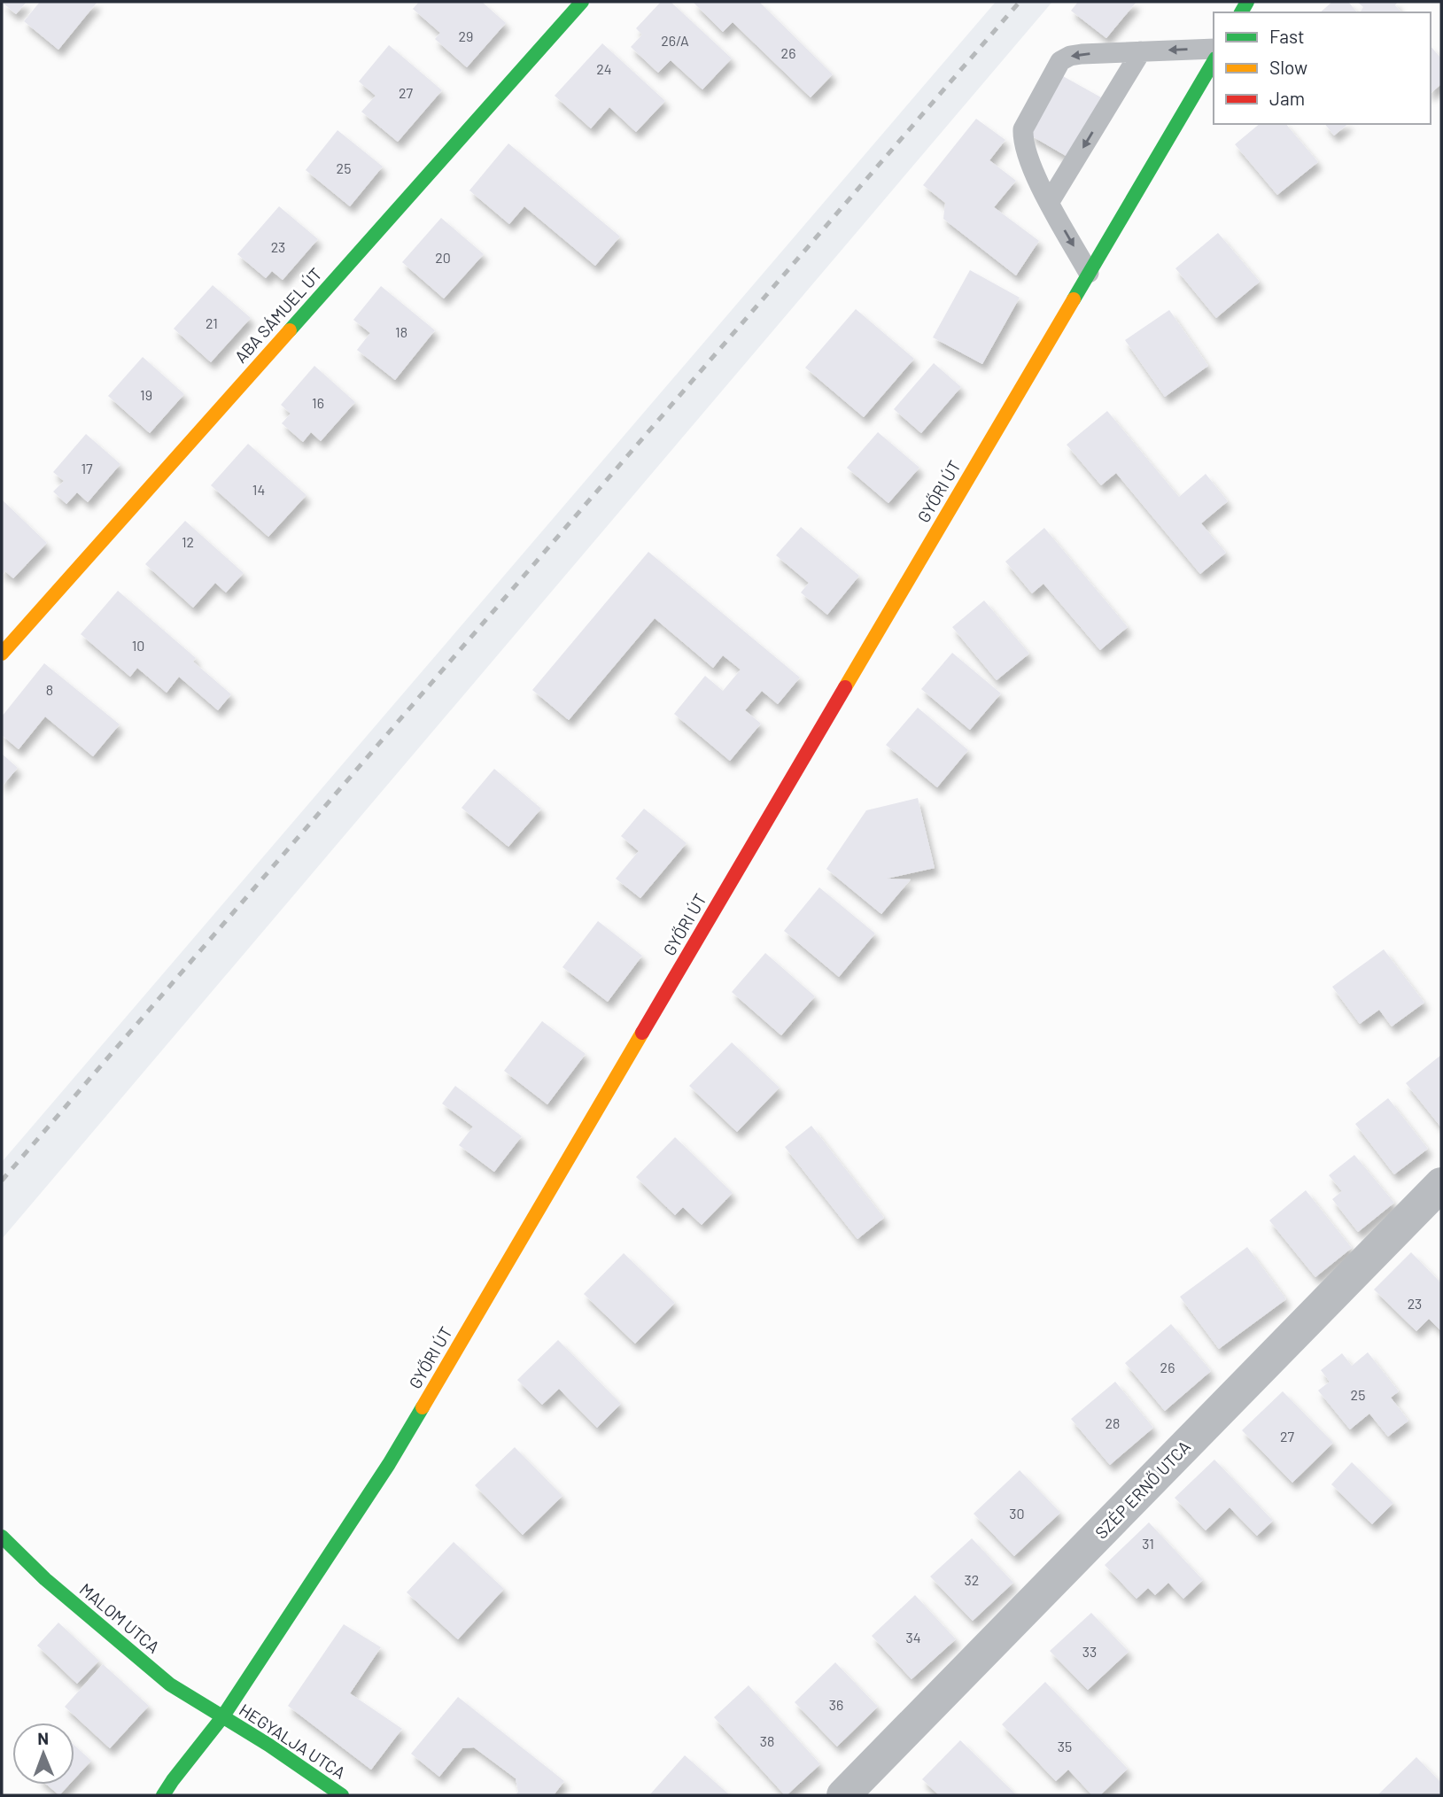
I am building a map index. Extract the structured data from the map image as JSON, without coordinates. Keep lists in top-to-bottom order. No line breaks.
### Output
{"streets":{"street":["ABA SÁMUEL ÚT","GYŐRI ÚT","SZÉP ERNŐ UTCA","MALOM UTCA","HEGYALJA UTCA"]},"crossings":[["GYŐRI ÚT","MALOM UTCA"],["GYŐRI ÚT","HEGYALJA UTCA"],["MALOM UTCA","HEGYALJA UTCA"]],"house_numbers":["29","26/A","26","24","27","25","23","20","21","18","19","16","17","14","12","10","8","23","26","25","28","27","30","31","32","34","33","36","38","35"],"legend":["Fast","Slow","Jam"],"north":"top"}
